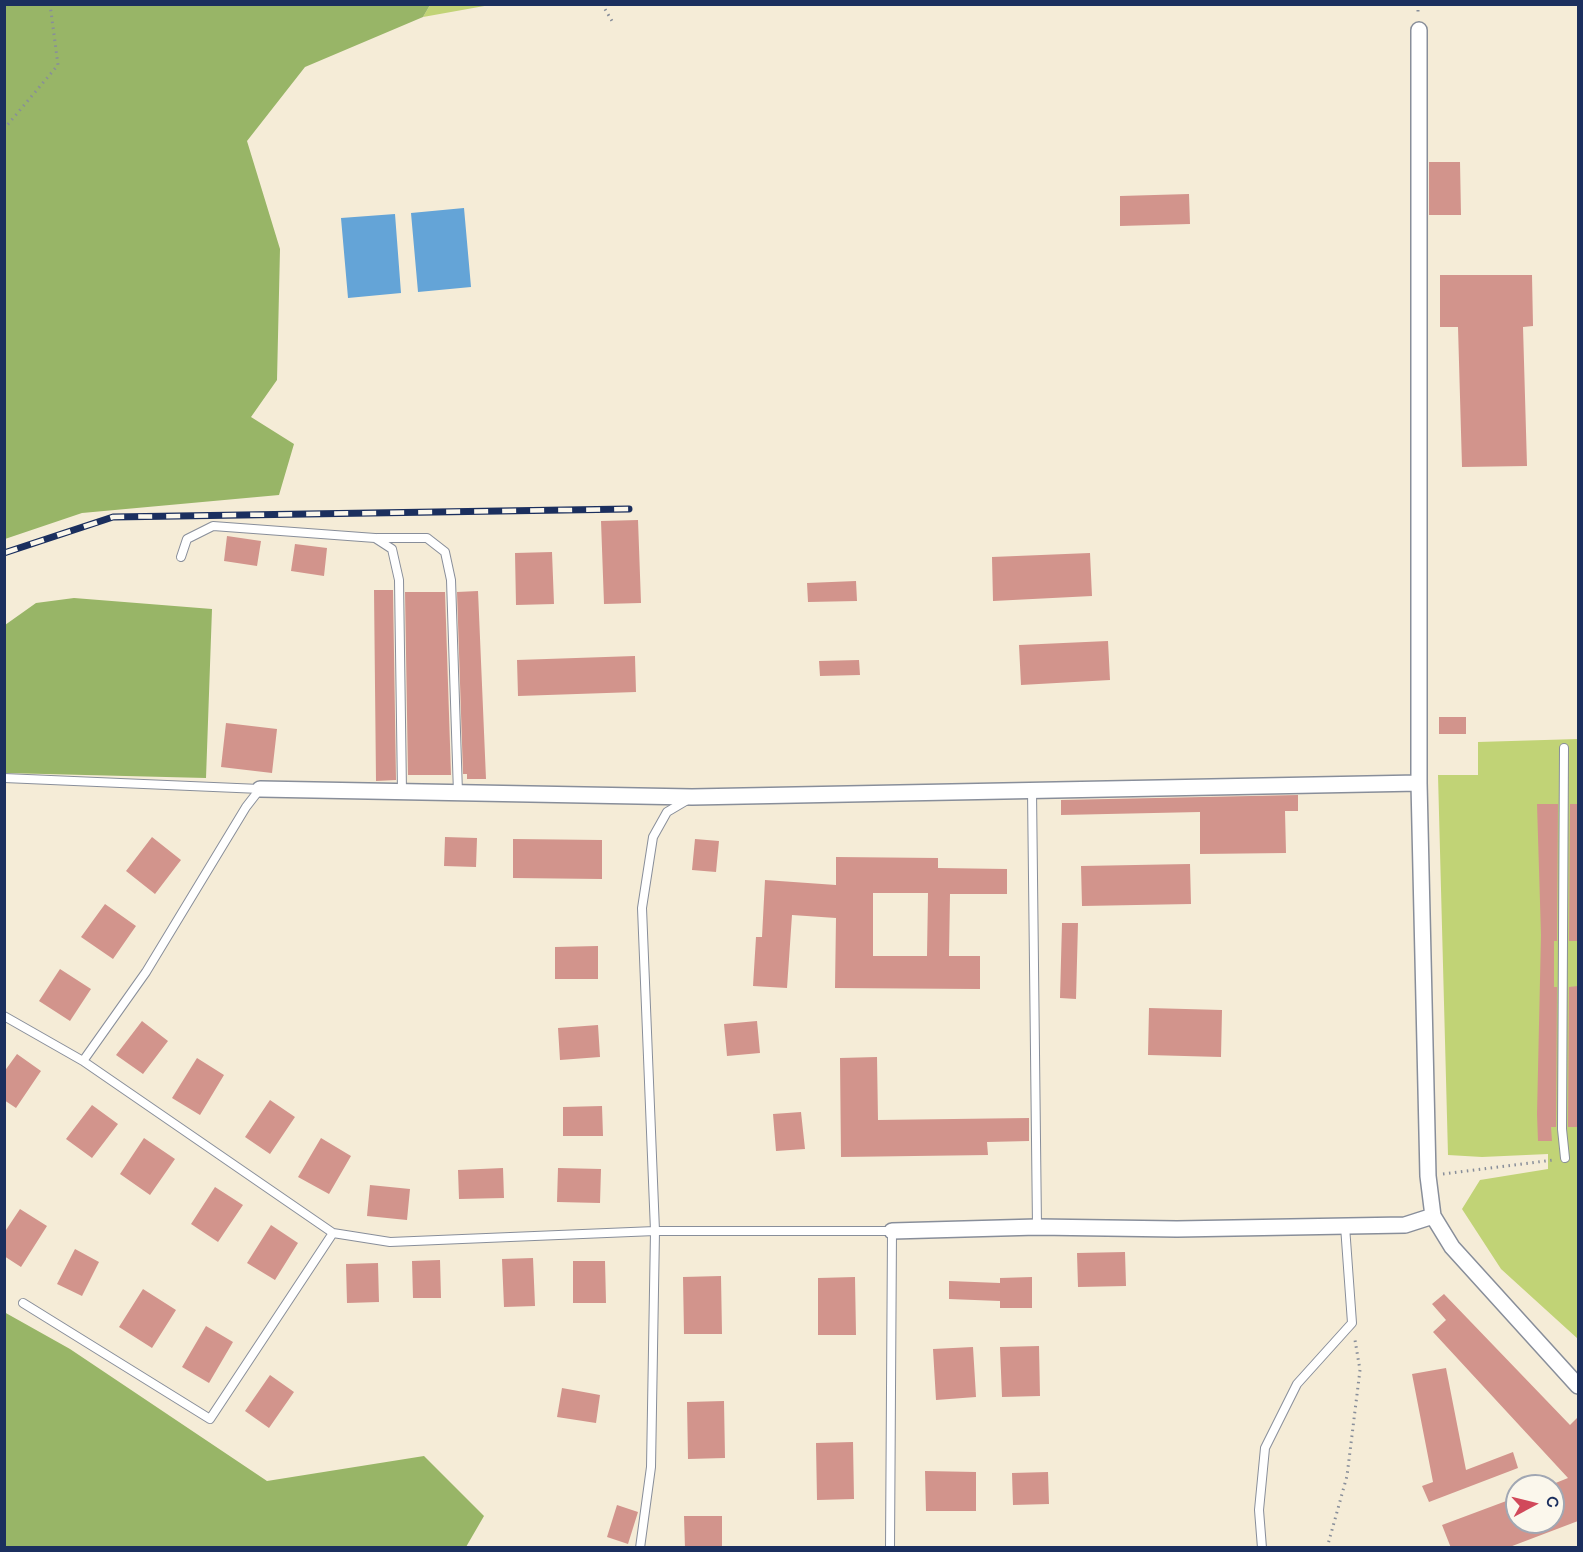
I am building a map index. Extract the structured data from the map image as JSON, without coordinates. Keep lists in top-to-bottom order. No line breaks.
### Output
{"north":"right"}
